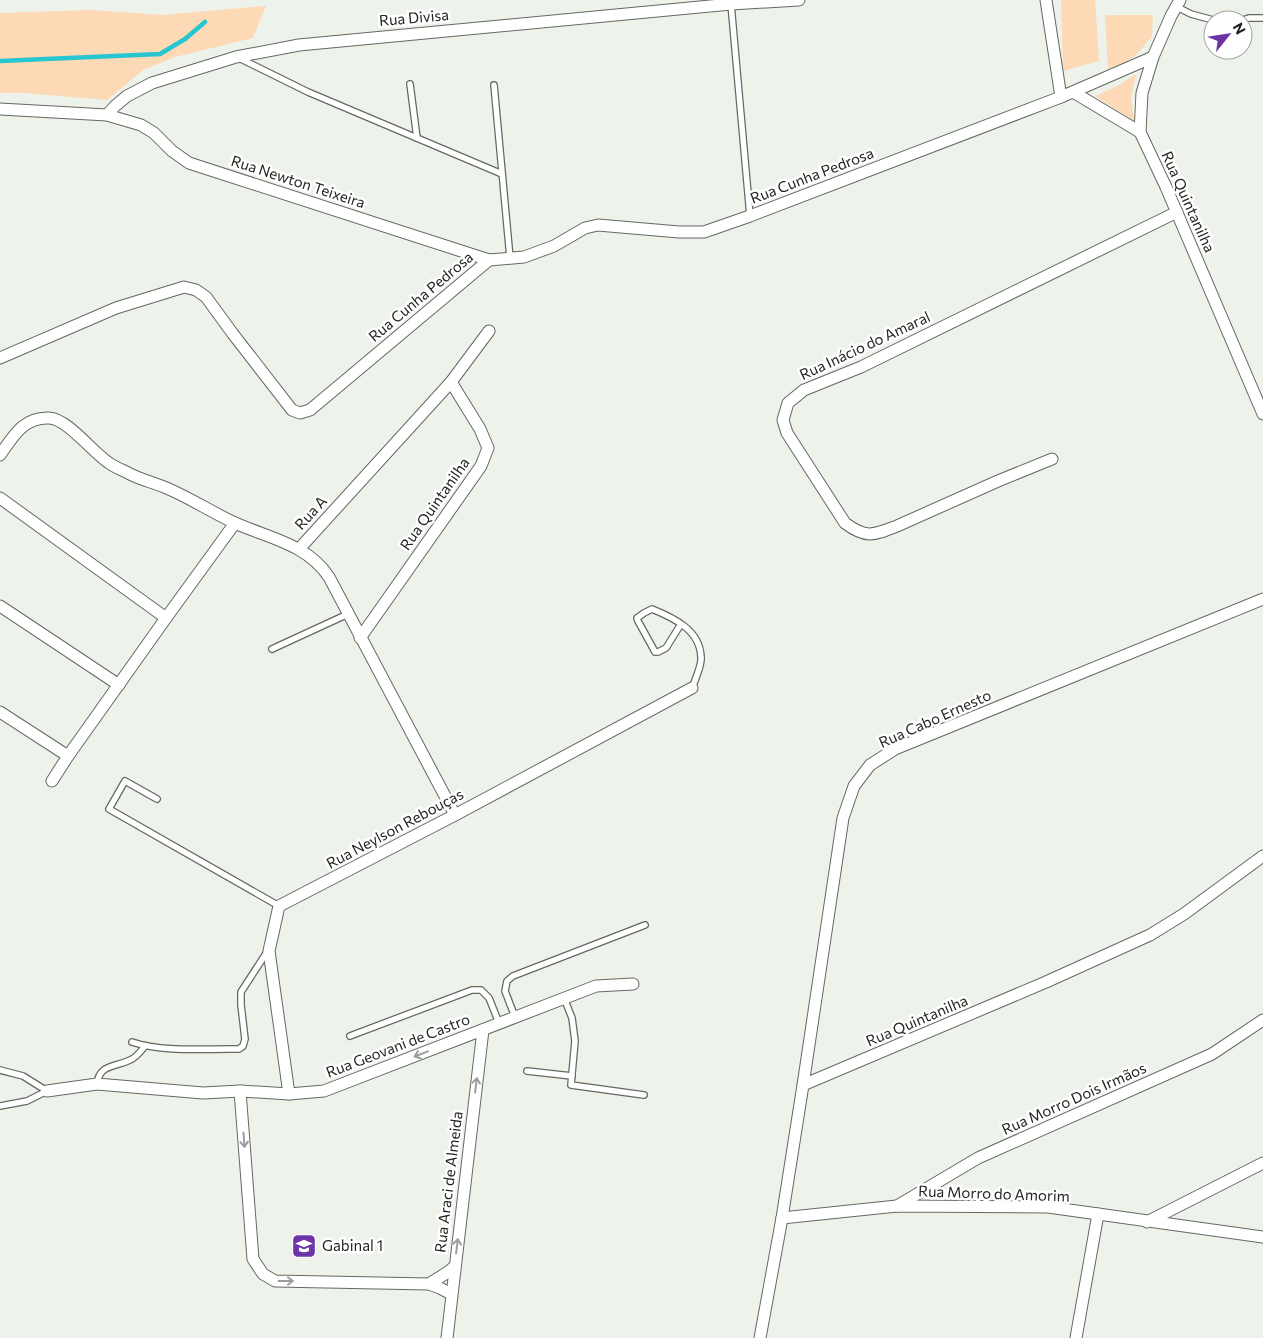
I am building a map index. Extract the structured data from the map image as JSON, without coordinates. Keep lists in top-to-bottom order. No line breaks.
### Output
{"streets":{"street":["Rua Divisa","Rua Cunha Pedrosa","Rua Newton Teixeira","Rua Quintanilha","Rua Inácio do Amaral","Rua A","Rua Cabo Ernesto","Rua Neylson Rebouças","Rua Geovani de Castro","Rua Morro Dois Irmãos","Rua Araci de Almeida","Rua Morro do Amorim"]},"crossings":[["Rua Divisa","Rua Newton Teixeira"],["Rua Cunha Pedrosa","Rua Newton Teixeira"],["Rua Cunha Pedrosa","Rua Quintanilha"],["Rua Quintanilha","Rua Inácio do Amaral"],["Rua Quintanilha","Rua A"],["Rua Quintanilha","Rua Cabo Ernesto"],["Rua A","Rua Neylson Rebouças"],["Rua Geovani de Castro","Rua Araci de Almeida"],["Rua Morro Dois Irmãos","Rua Morro do Amorim"]],"one_way":["Rua Araci de Almeida"],"places":{"school or university":["Gabinal 1"]},"north":"top right"}
